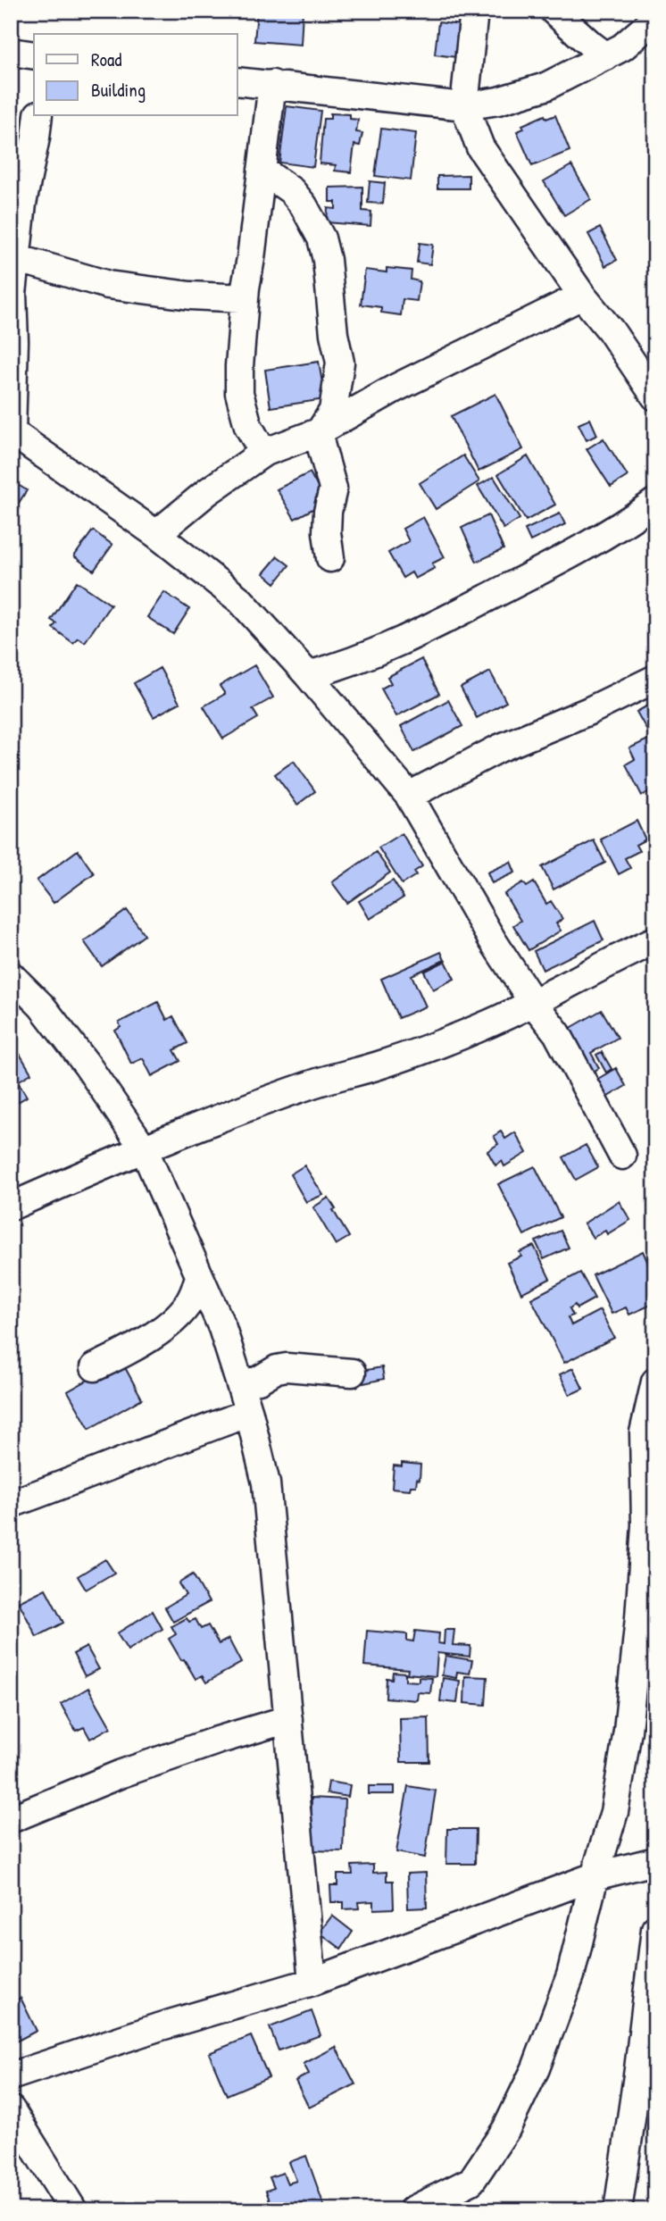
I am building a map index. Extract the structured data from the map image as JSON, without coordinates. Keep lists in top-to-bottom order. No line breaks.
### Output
{"legend":["Road","Building"]}
